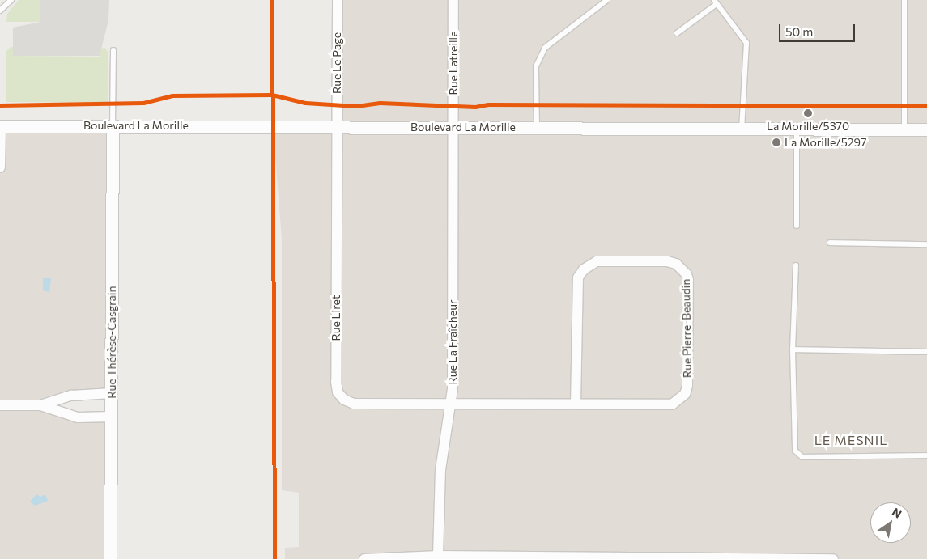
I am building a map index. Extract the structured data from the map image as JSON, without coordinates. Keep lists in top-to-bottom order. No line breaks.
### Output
{"streets":{"street":["Rue Le Page","Rue Latreille","Boulevard La Morille","Rue Liret","Rue Pierre-Beaudin","Rue Thérèse-Casgrain","Rue La Fraîcheur"]},"crossings":[["Rue Le Page","Boulevard La Morille"],["Rue Le Page","Rue Liret"],["Rue Latreille","Boulevard La Morille"],["Rue Latreille","Rue La Fraîcheur"],["Boulevard La Morille","Rue Liret"],["Boulevard La Morille","Rue Thérèse-Casgrain"],["Boulevard La Morille","Rue La Fraîcheur"],["Rue Liret","Rue Pierre-Beaudin"],["Rue Liret","Rue La Fraîcheur"],["Rue Pierre-Beaudin","Rue La Fraîcheur"]],"districts":["LE MESNIL"],"places":["La Morille/5370","La Morille/5297"],"scale_bar":"50 m","north":"top right"}
